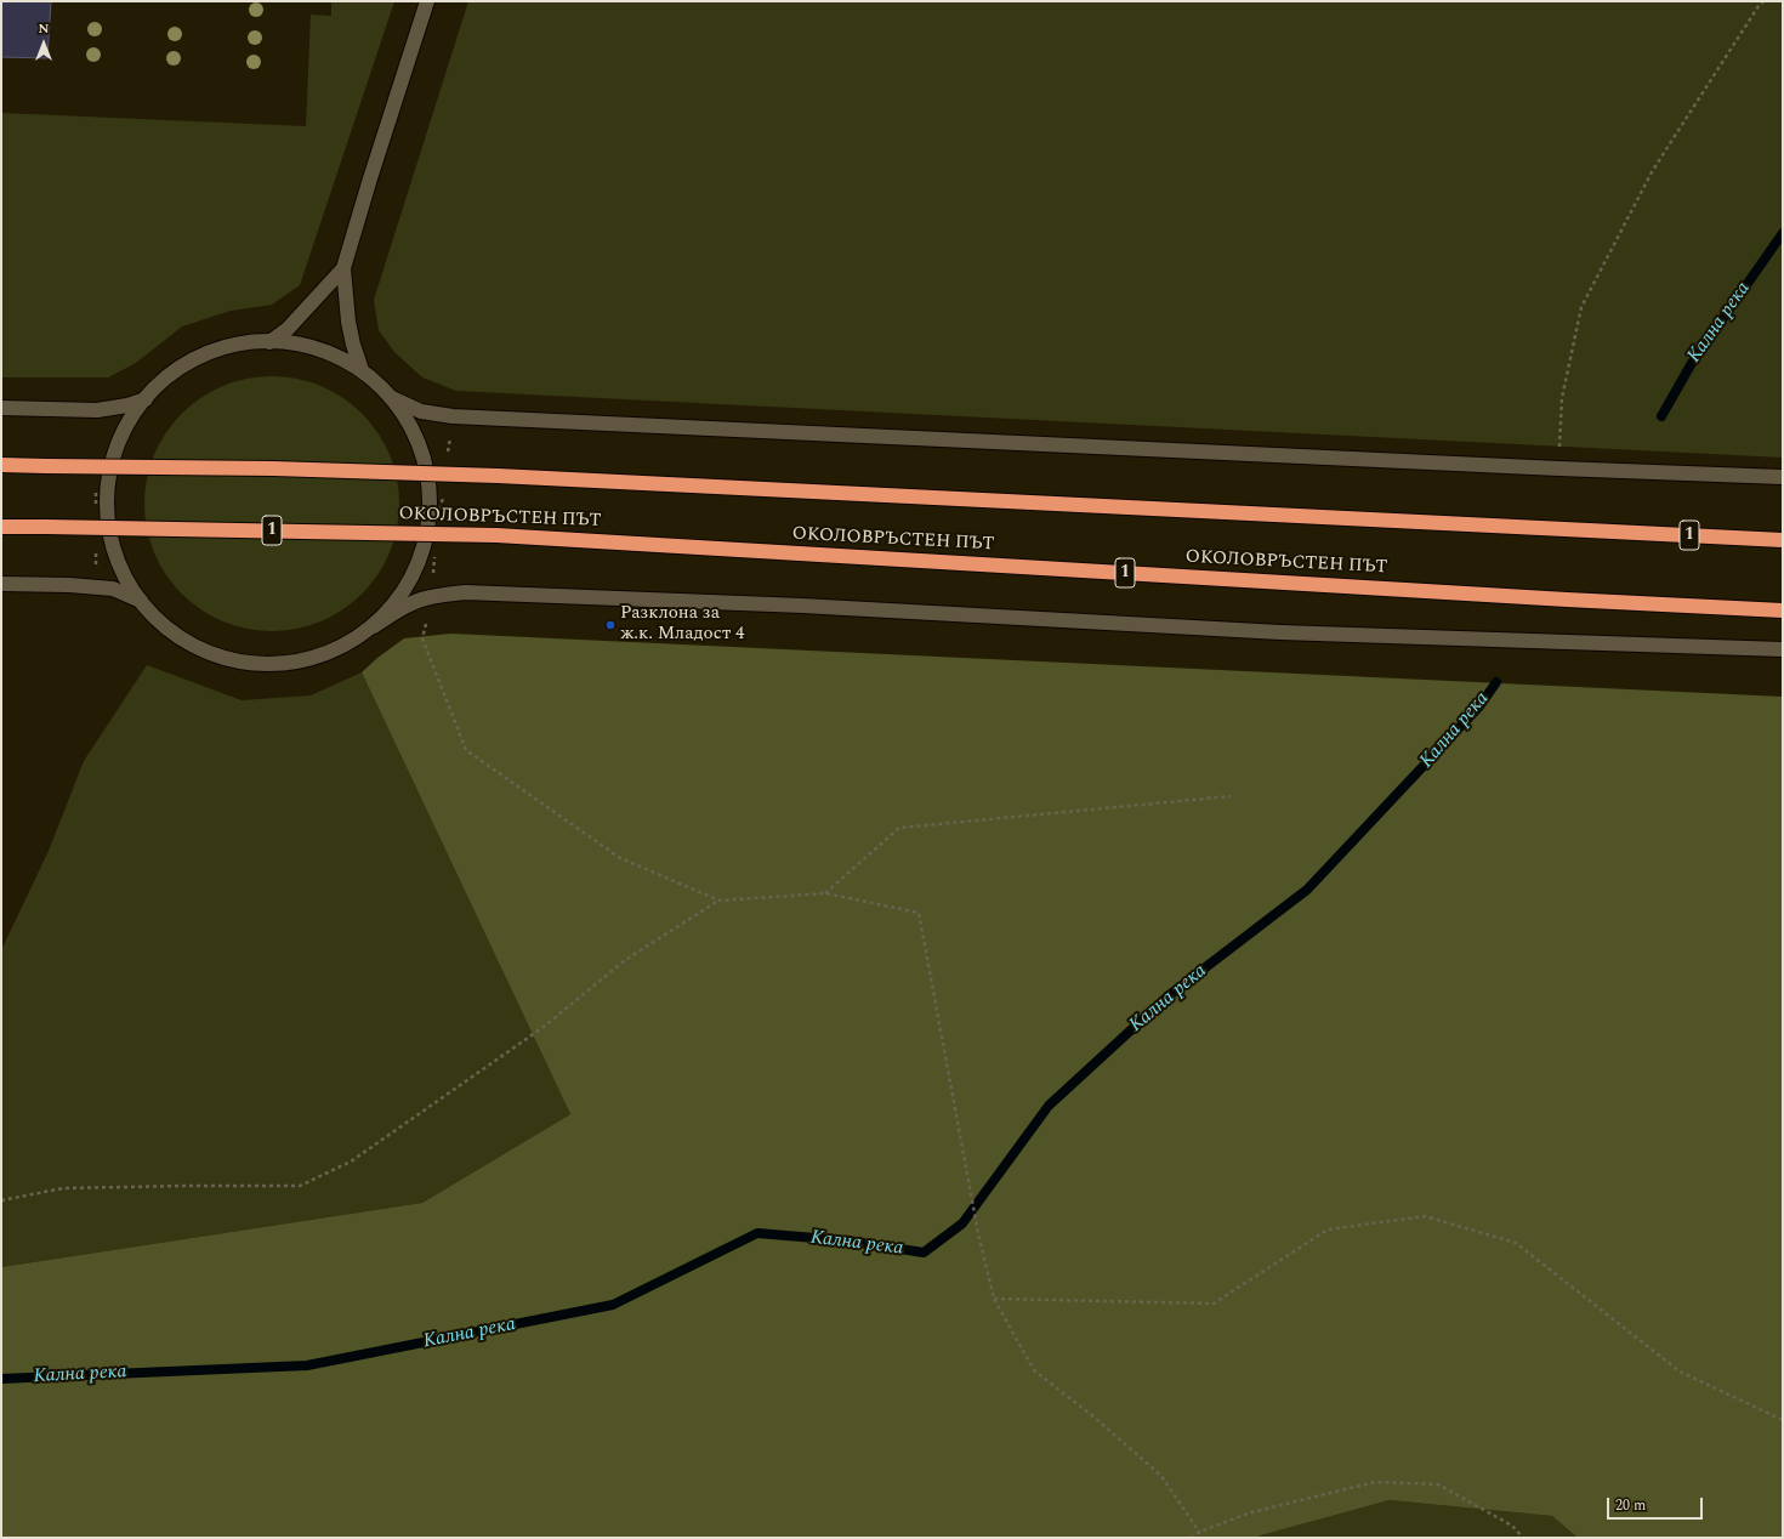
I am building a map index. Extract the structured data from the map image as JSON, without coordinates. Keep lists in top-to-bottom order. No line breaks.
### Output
{"streets":{"highway":["ОКОЛОВРЪСТЕН ПЪТ","1"]},"water":["Кална река"],"places":["Разклона за ж.к. Младост 4"],"scale_bar":"20 m","north":"top"}
